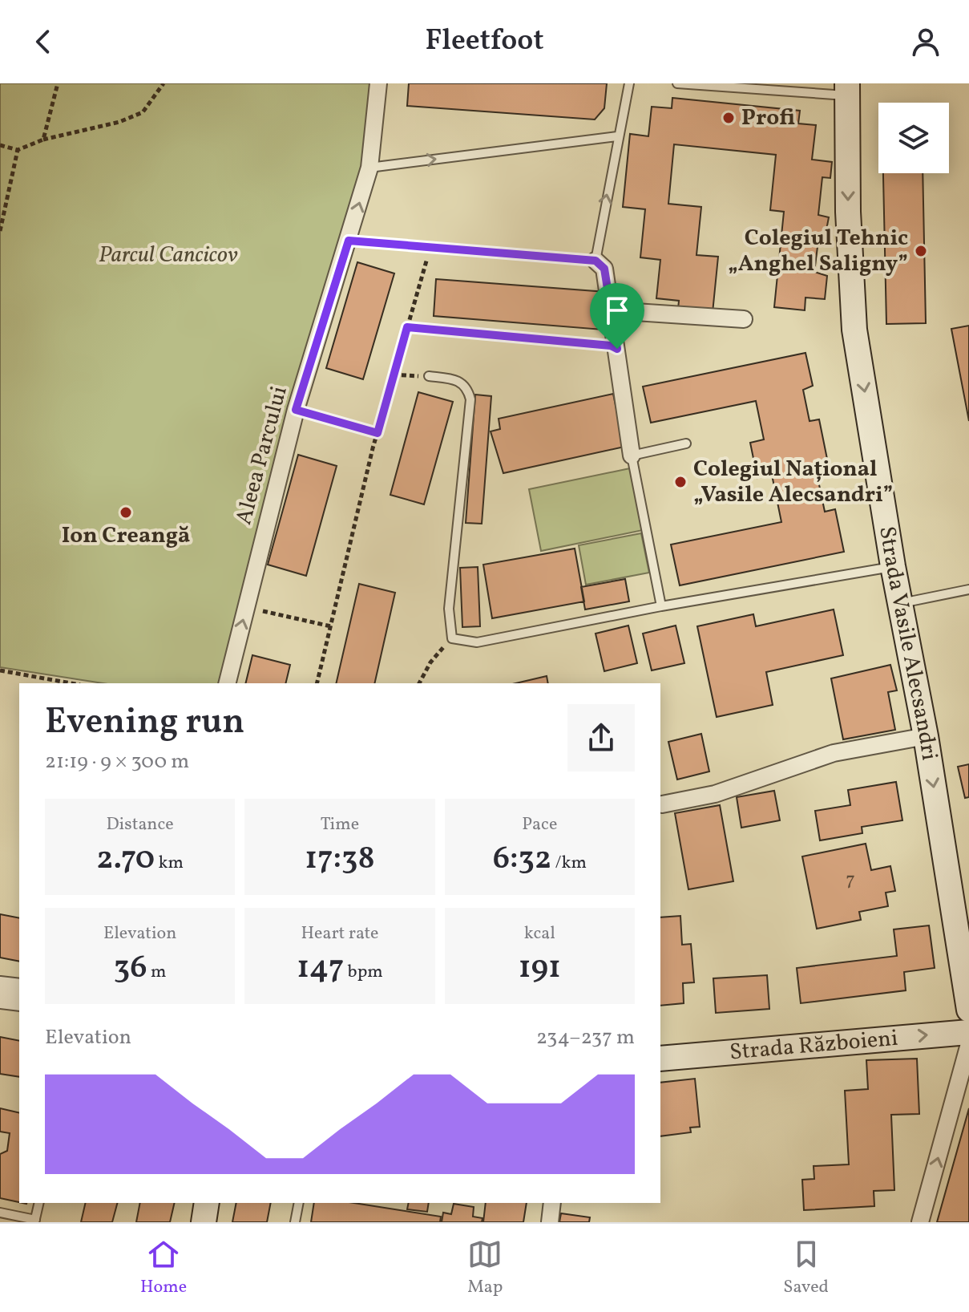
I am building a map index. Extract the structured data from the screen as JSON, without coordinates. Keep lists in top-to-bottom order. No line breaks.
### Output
{"streets":{"street":["Aleea Parcului","Strada Vasile Alecsandri","Strada Războieni"]},"one_way":["Strada Vasile Alecsandri","Strada Războieni"],"parks":["Parcul Cancicov"],"places":["Profi","Colegiul Tehnic „Anghel Saligny”","Colegiul Național „Vasile Alecsandri”","Ion Creangă"],"house_numbers":["7"],"page":{"header":"Fleetfoot","heading":["Evening run","21:19 · 9 × 300 m"],"stats":[["Distance","2.70 km"],["Time","17:38"],["Pace","6:32 /km"],["Elevation","36 m"],["Heart rate","147 bpm"],["kcal","191"]],"chart":["Elevation","234–237 m"],"tabs":["Home","Map","Saved"]}}
